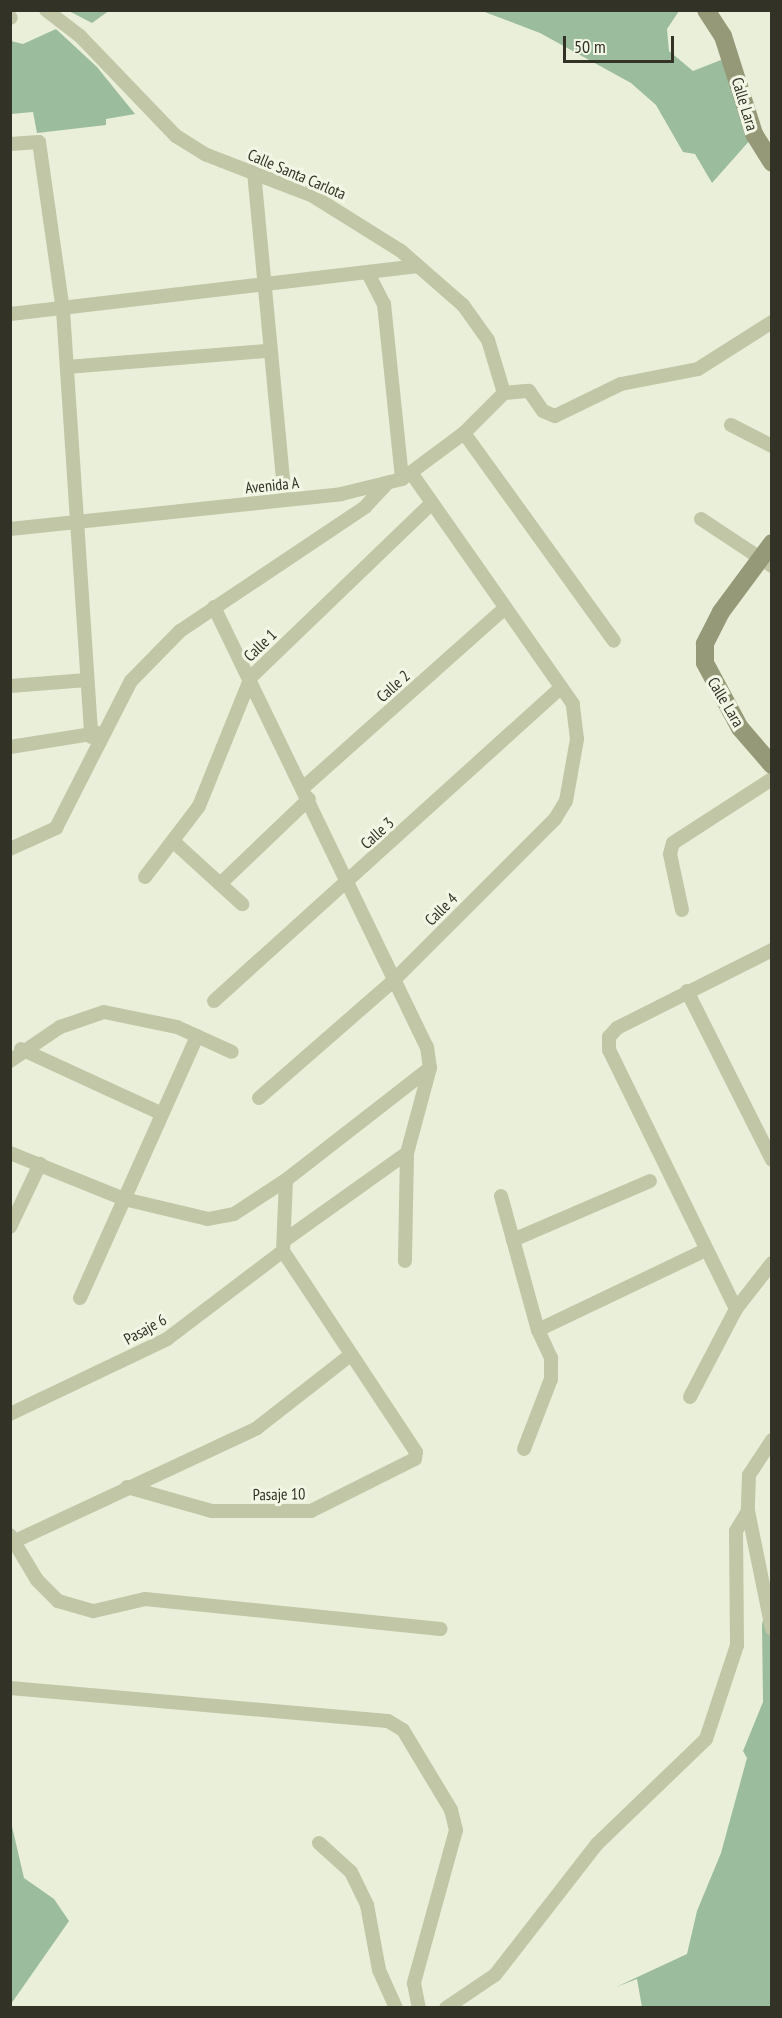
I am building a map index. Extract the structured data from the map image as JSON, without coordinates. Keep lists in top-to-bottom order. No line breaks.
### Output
{"streets":{"street":["Calle Lara","Calle Santa Carlota","Avenida A","Calle 1","Calle 2","Calle 3","Calle 4","Pasaje 6","Pasaje 10"]},"crossings":[["Calle Santa Carlota","Avenida A"],["Calle 3","Calle 4"]],"scale_bar":"50 m"}
